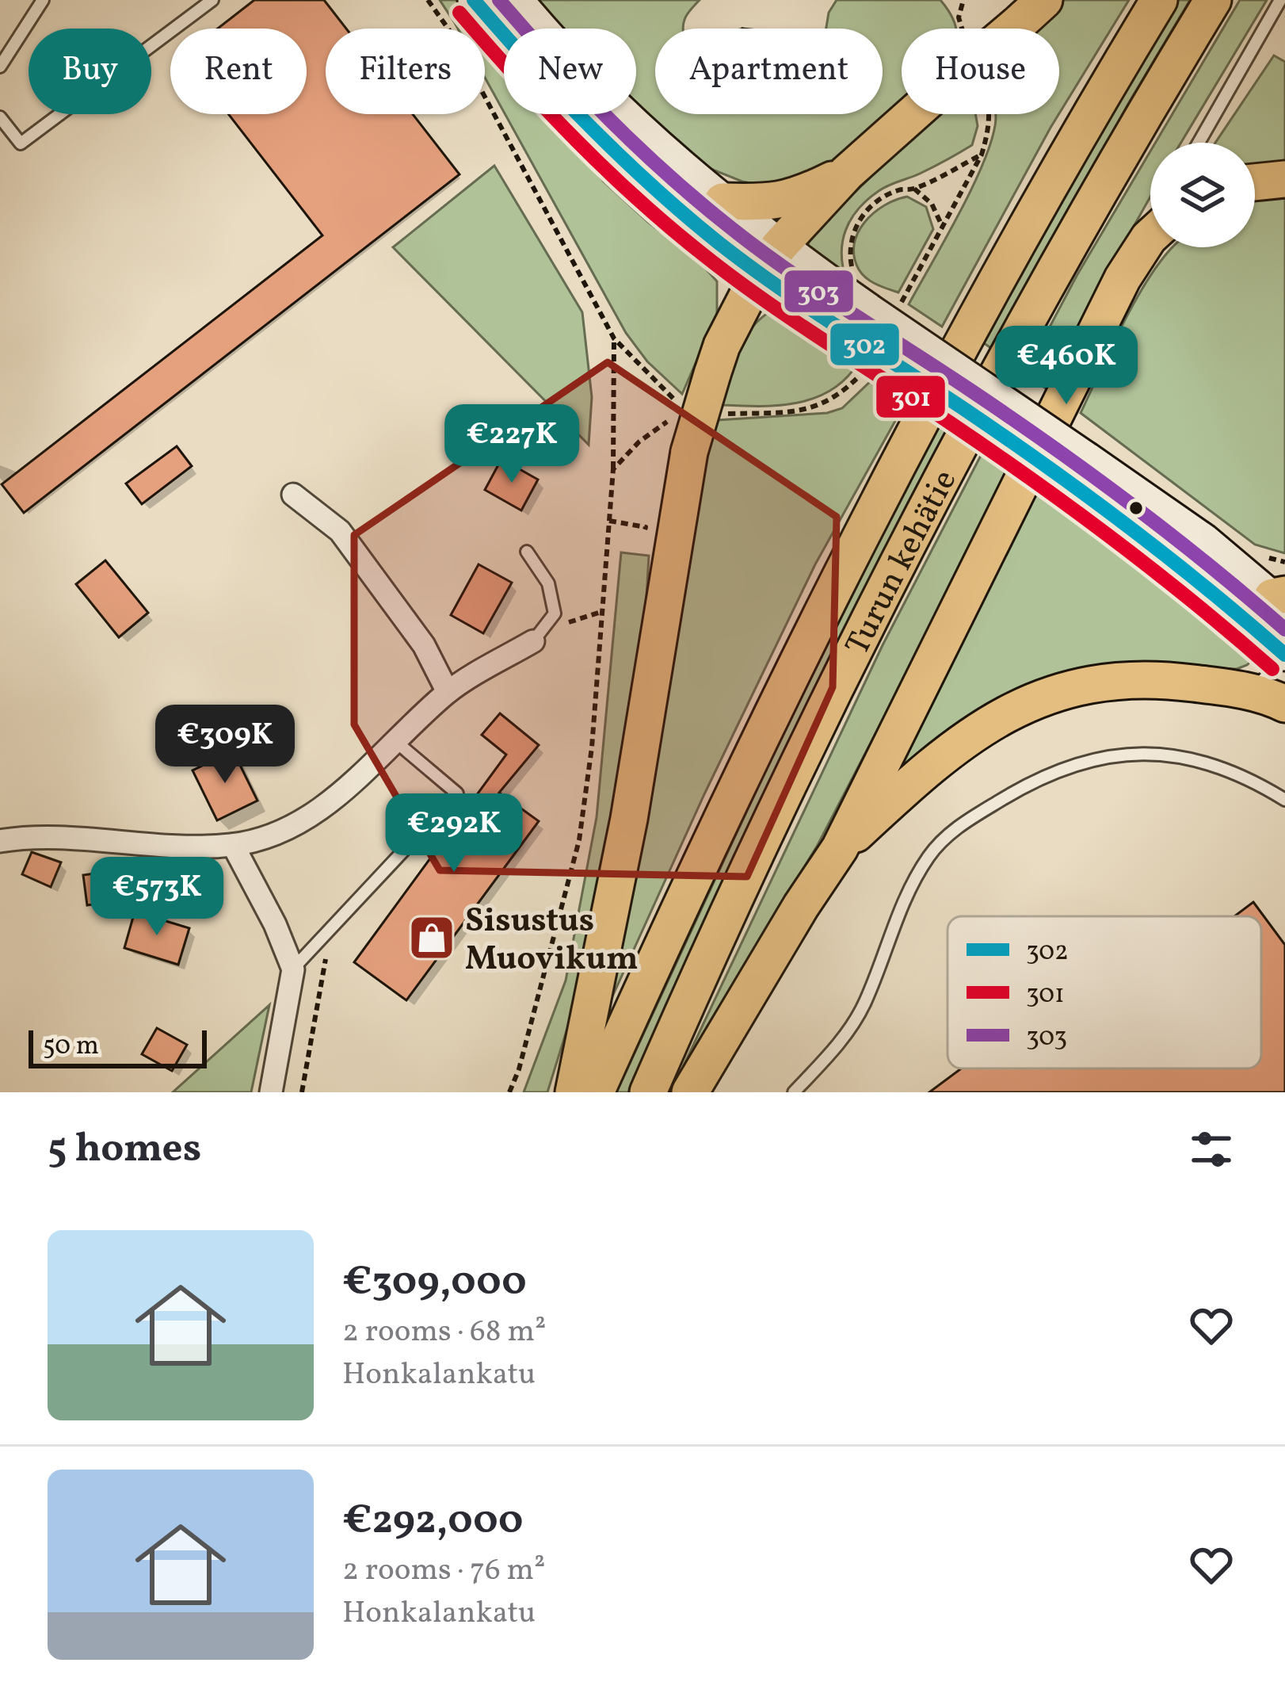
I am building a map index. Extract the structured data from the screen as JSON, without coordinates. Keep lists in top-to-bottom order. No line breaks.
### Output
{"streets":{"highway":["Turun kehätie"]},"places":{"shop":["Sisustus Muovikum"]},"lines":["transit line 302","transit line 303","transit line 301"],"legend":["302","301","303"],"scale_bar":"50 m","page":{"chip":["Buy","Rent","Filters","New","Apartment","House"],"price":["€460K","€227K","€309K","€292K","€573K"],"scale":"50 m","heading":"5 homes","list":[{"name":"€309,000","note":"2 rooms · 68 m² · Honkalankatu"},{"name":"€292,000","note":"2 rooms · 76 m² · Honkalankatu"}]}}
